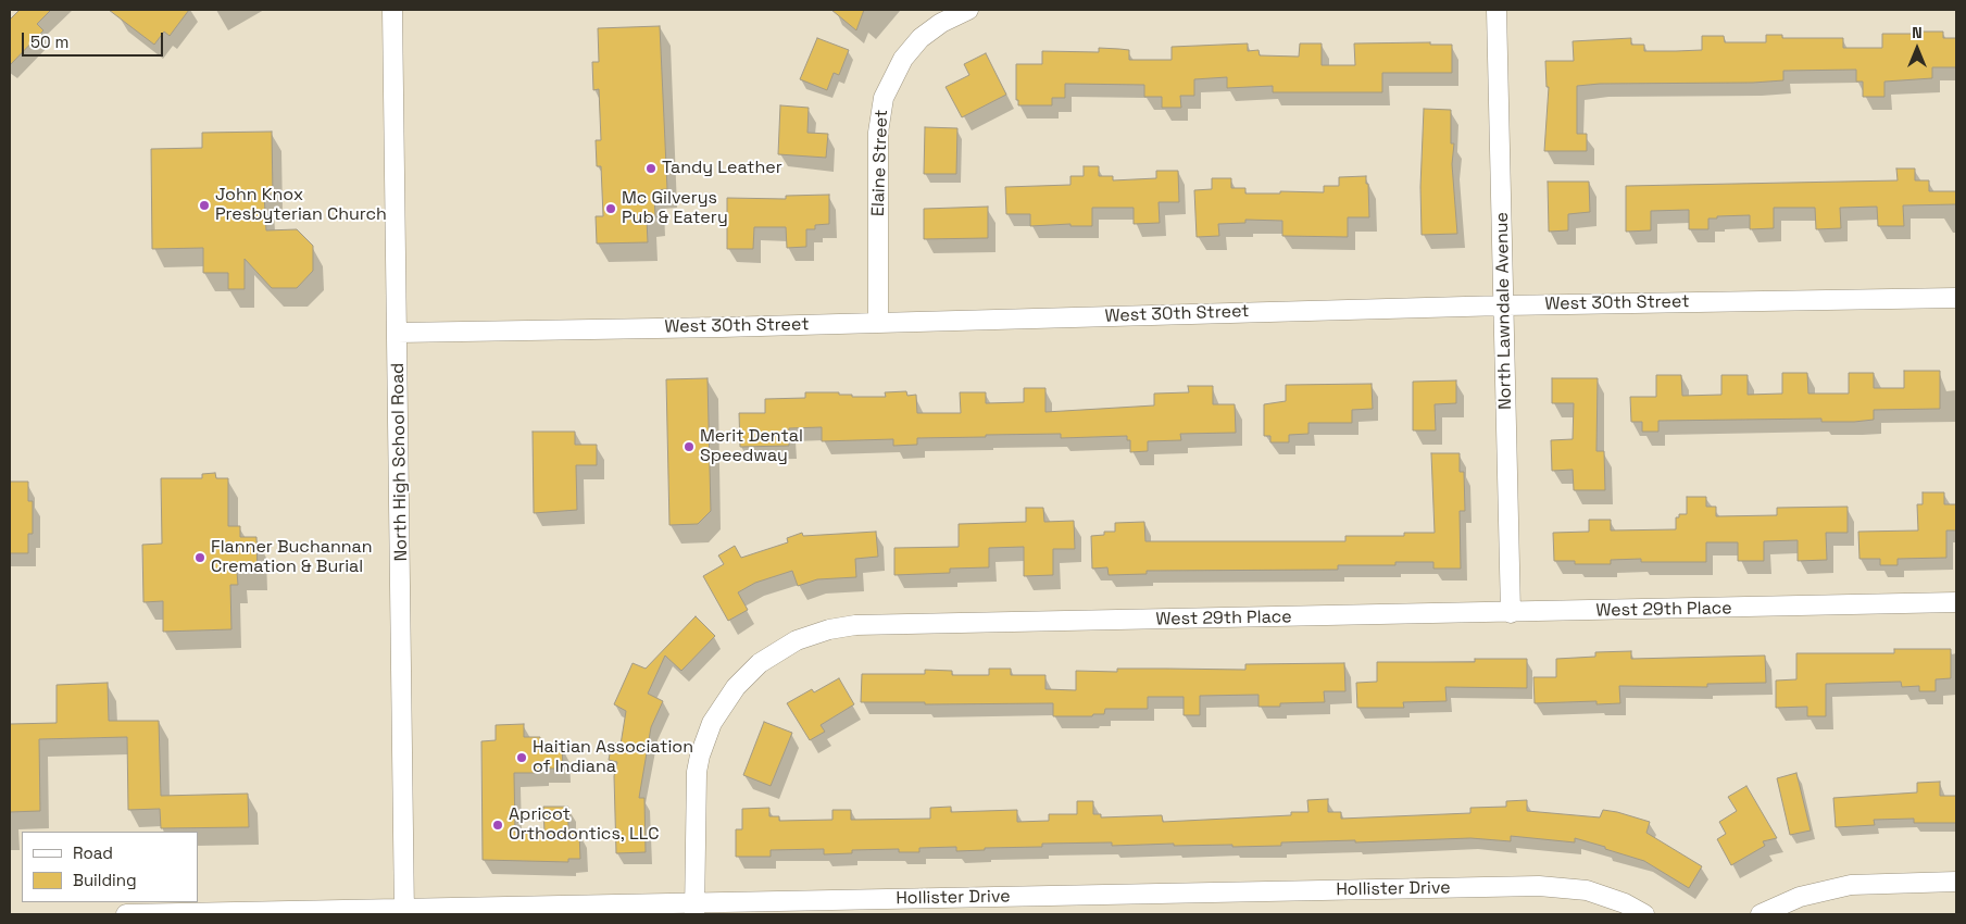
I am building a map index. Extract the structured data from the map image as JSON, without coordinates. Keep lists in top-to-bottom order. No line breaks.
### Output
{"streets":{"street":["Elaine Street","West 30th Street","North Lawndale Avenue","North High School Road","West 29th Place","Hollister Drive"]},"crossings":[["Elaine Street","West 30th Street"],["West 30th Street","North Lawndale Avenue"],["West 30th Street","North High School Road"],["North Lawndale Avenue","West 29th Place"],["North High School Road","Hollister Drive"],["West 29th Place","Hollister Drive"]],"places":["Tandy Leather","John Knox Presbyterian Church","Mc Gilverys Pub & Eatery","Merit Dental Speedway","Flanner Buchannan Cremation & Burial","Haitian Association of Indiana","Apricot Orthodontics, LLC"],"legend":["Road","Building"],"scale_bar":"50 m","north":"top"}
